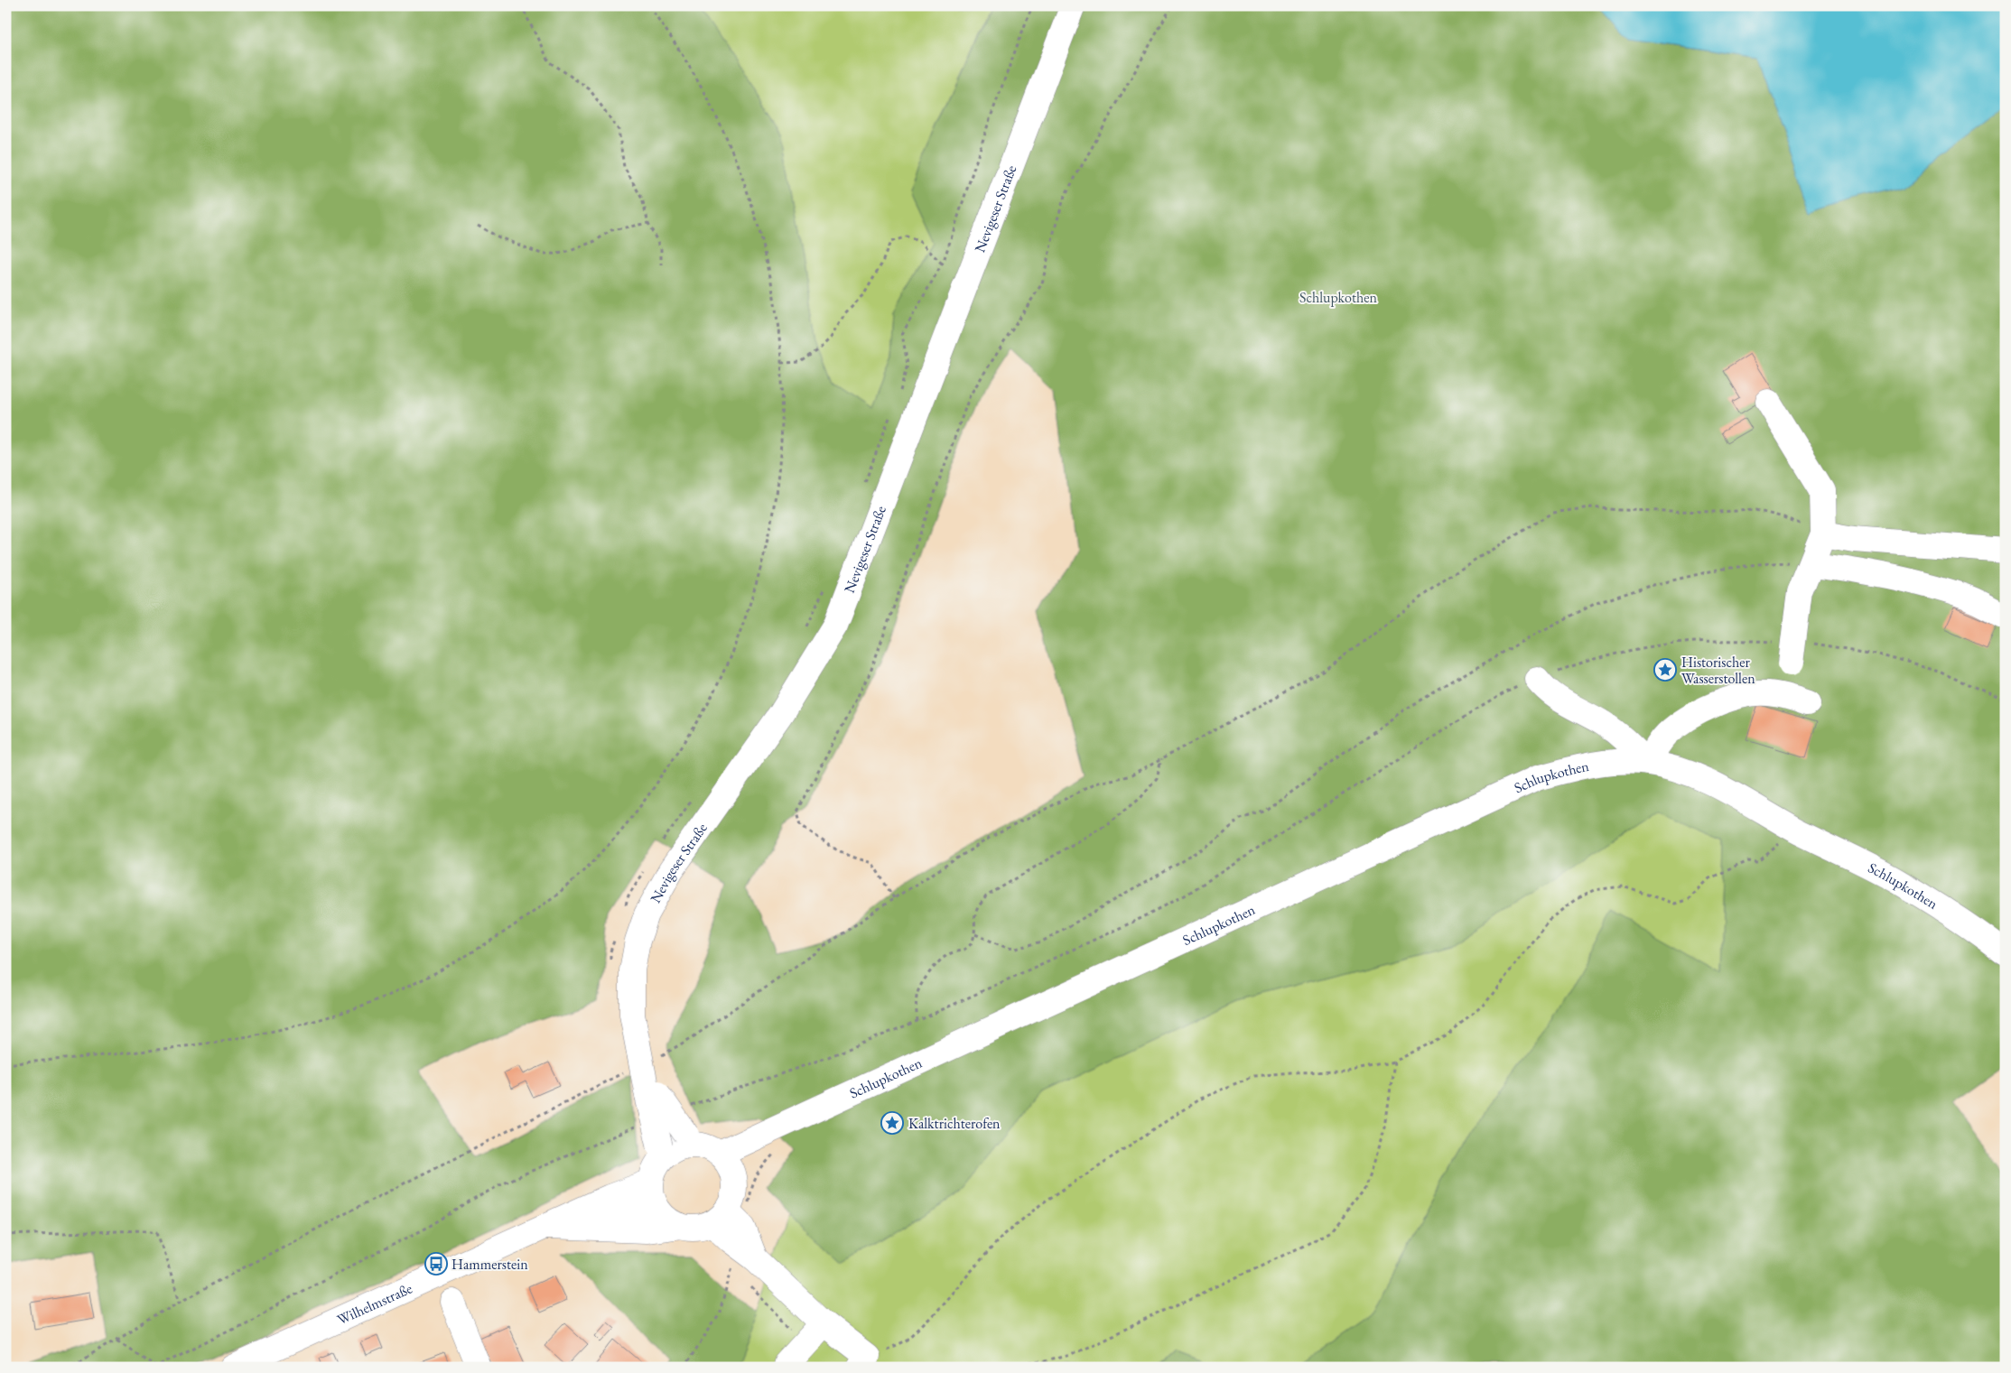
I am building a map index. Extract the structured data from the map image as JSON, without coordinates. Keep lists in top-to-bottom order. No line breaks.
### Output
{"streets":{"main road":["Nevigeser Straße","Schlupkothen","Wilhelmstraße"]},"crossings":[["Nevigeser Straße","Schlupkothen"],["Nevigeser Straße","Wilhelmstraße"],["Schlupkothen","Wilhelmstraße"]],"parks":["Schlupkothen"],"places":{"place":["Historischer Wasserstollen","Kalktrichterofen"],"bus stop":["Hammerstein"]}}
